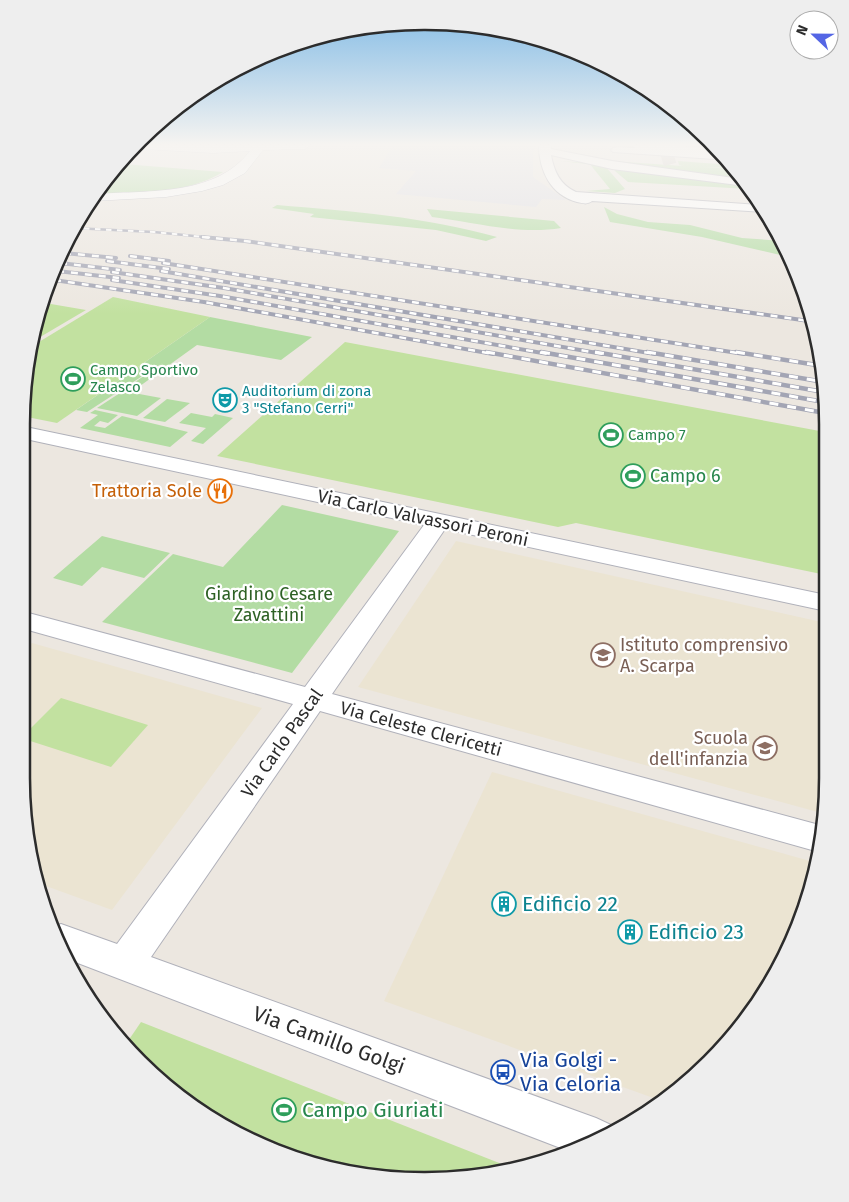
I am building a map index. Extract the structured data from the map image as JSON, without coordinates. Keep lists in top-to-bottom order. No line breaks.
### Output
{"streets":{"street":["Via Carlo Valvassori Peroni","Via Celeste Clericetti","Via Carlo Pascal","Via Camillo Golgi"]},"crossings":[["Via Carlo Valvassori Peroni","Via Carlo Pascal"],["Via Celeste Clericetti","Via Carlo Pascal"],["Via Carlo Pascal","Via Camillo Golgi"]],"parks":["Giardino Cesare Zavattini"],"places":{"sports":["Campo Sportivo Zelasco","Campo 7","Campo 6","Campo Giuriati"],"theatre":["Auditorium di zona 3 \"Stefano Cerri\""],"restaurant":["Trattoria Sole"],"school or university":["Istituto comprensivo A. Scarpa","Scuola dell'infanzia"],"building":["Edificio 22","Edificio 23"],"bus stop":["Via Golgi - Via Celoria"]},"north":"left"}
